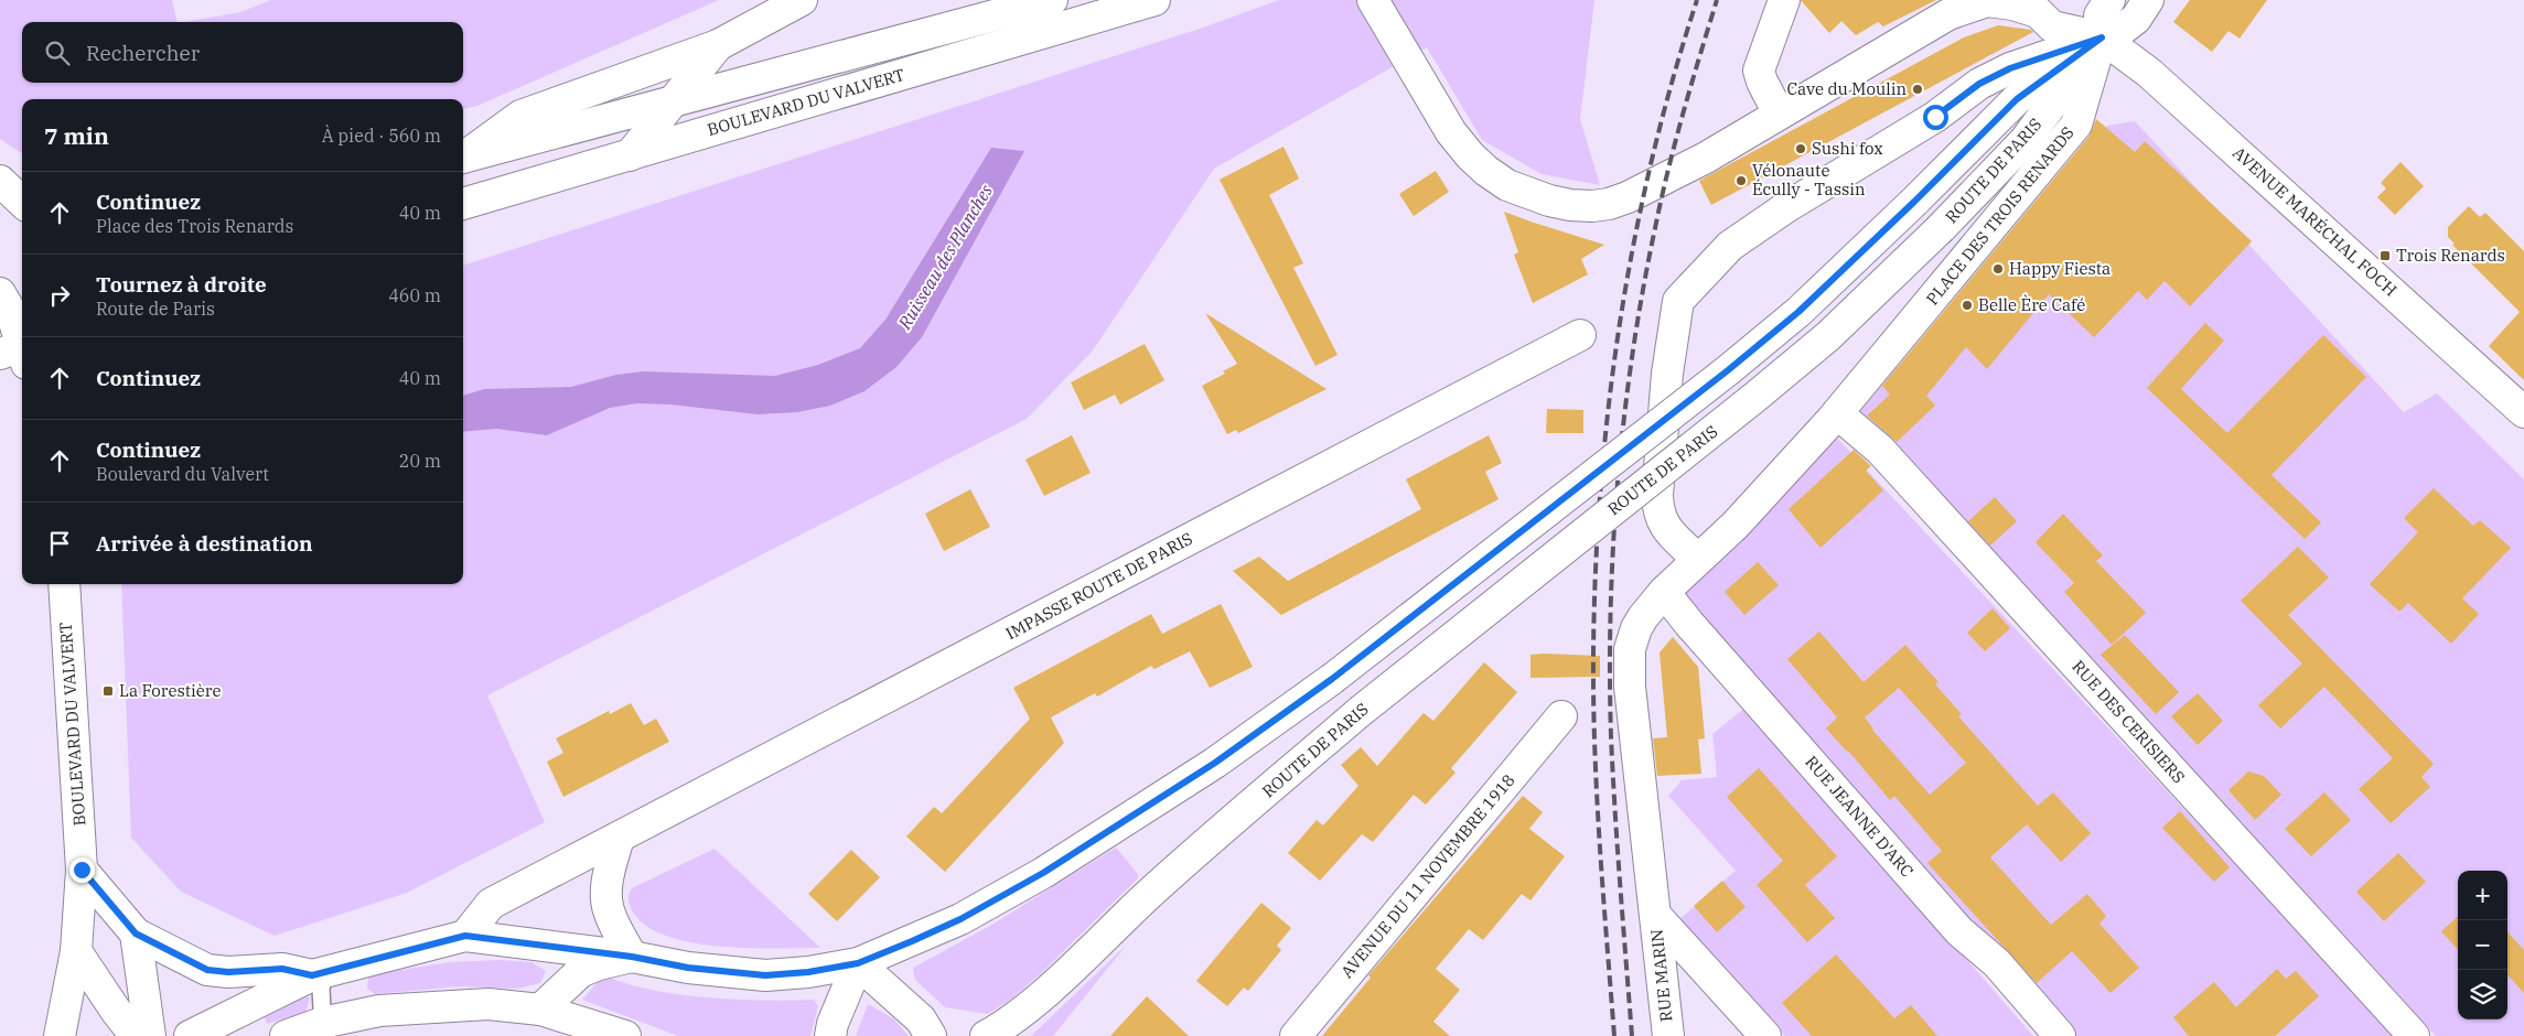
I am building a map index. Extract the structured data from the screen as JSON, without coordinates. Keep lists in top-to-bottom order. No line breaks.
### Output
{"streets":{"main road":["BOULEVARD DU VALVERT","ROUTE DE PARIS","PLACE DES TROIS RENARDS","AVENUE MARÉCHAL FOCH","IMPASSE ROUTE DE PARIS","RUE DES CERISIERS","RUE JEANNE D'ARC","AVENUE DU 11 NOVEMBRE 1918","RUE MARIN"]},"crossings":[["ROUTE DE PARIS","PLACE DES TROIS RENARDS"],["ROUTE DE PARIS","AVENUE MARÉCHAL FOCH"],["ROUTE DE PARIS","IMPASSE ROUTE DE PARIS"],["PLACE DES TROIS RENARDS","AVENUE MARÉCHAL FOCH"],["PLACE DES TROIS RENARDS","RUE DES CERISIERS"],["RUE JEANNE D'ARC","RUE MARIN"]],"water":["Ruisseau des Planches"],"places":{"other":["Cave du Moulin","Sushi fox","Vélonaute Écully - Tassin","Happy Fiesta","Belle Ère Café"],"transit":["Trois Renards","La Forestière"]},"page":{"search":"Rechercher","heading":["7 min","À pied · 560 m"],"list":[["Continuez","Place des Trois Renards","40 m"],["Tournez à droite","Route de Paris","460 m"],["Continuez","40 m"],["Continuez","Boulevard du Valvert","20 m"],"Arrivée à destination"],"map_buttons":["+","−"]}}
